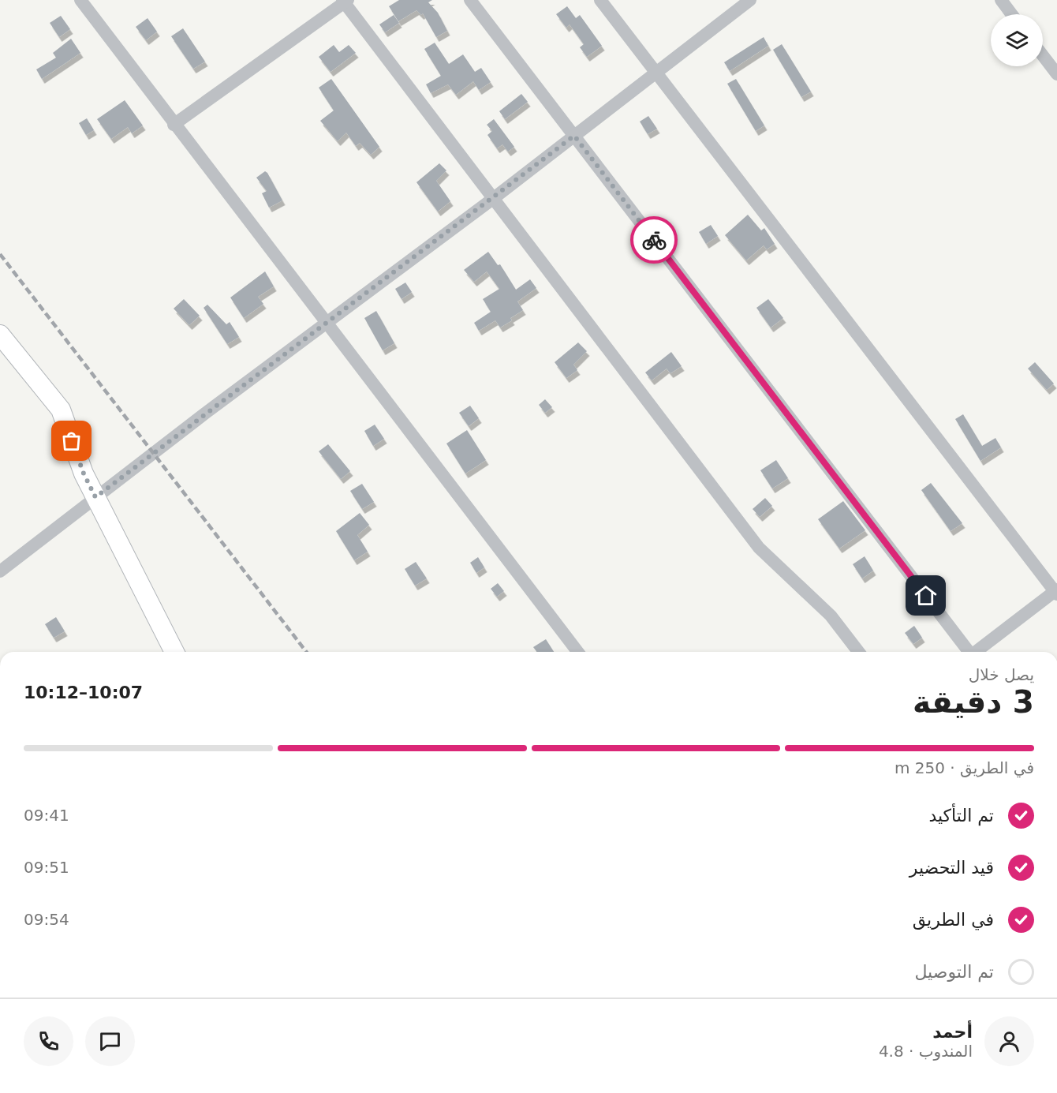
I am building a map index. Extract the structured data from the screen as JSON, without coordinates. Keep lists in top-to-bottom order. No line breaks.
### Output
{"page":{"heading":["3 دقيقة","يصل خلال","10:07–10:12"],"panel":["أحمد","المندوب · 4.8"],"bar":"في الطريق · 250 m","list":[["تم التأكيد","09:41"],["قيد التحضير","09:51"],["في الطريق","09:54"],"تم التوصيل"]}}
